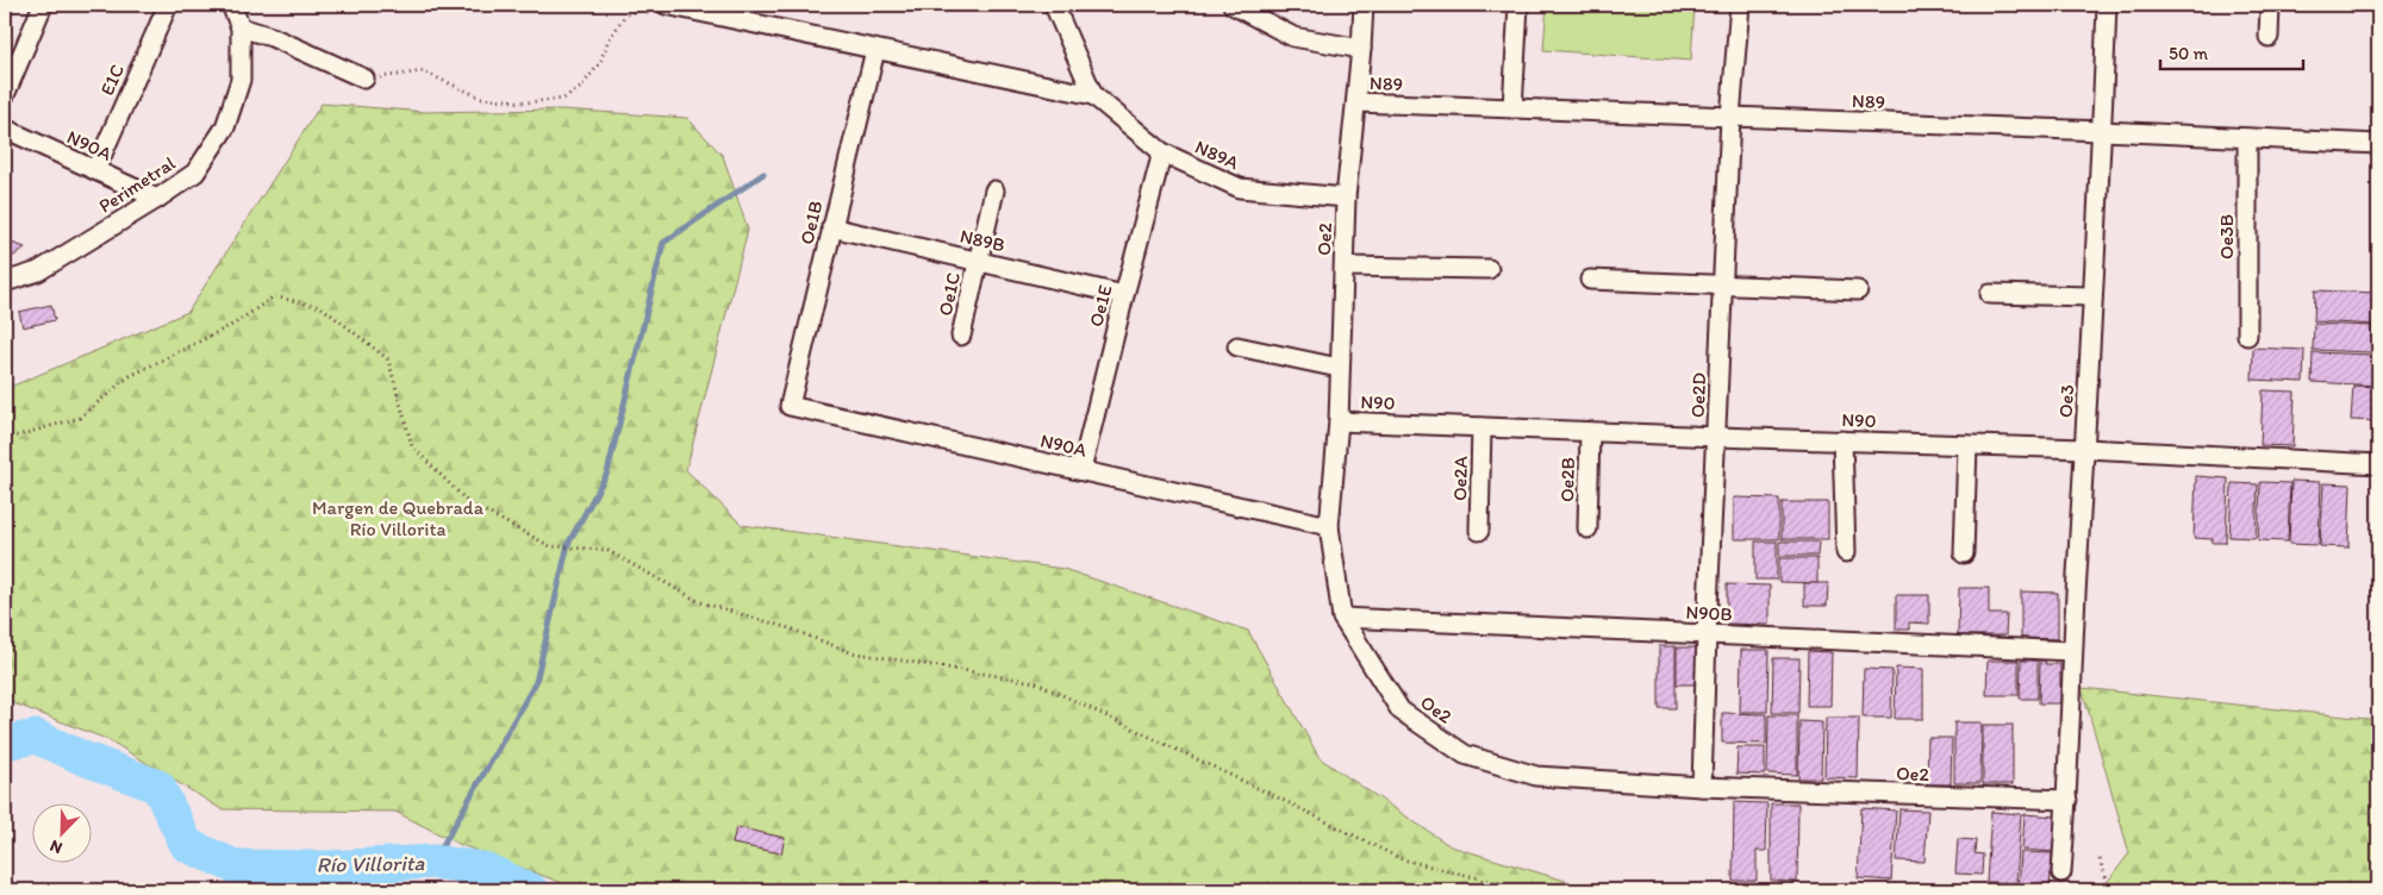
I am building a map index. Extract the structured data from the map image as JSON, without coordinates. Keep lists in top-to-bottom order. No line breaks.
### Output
{"streets":{"street":["E1C","N89","N90A","N89A","Perimetral","Oe1B","Oe3B","Oe2","N89B","Oe1C","Oe1E","Oe2D","Oe3","N90","Oe2A","Oe2B","N90B"]},"crossings":[["E1C","N90A"],["N89","Oe3B"],["N89","Oe2"],["N89","Oe2D"],["N89","Oe3"],["N90A","Perimetral"],["N90A","Oe1B"],["N90A","Oe2"],["N90A","Oe1E"],["N89A","Oe1B"],["N89A","Oe2"],["N89A","Oe1E"],["Oe1B","N89B"],["Oe2","Oe2D"],["Oe2","Oe3"],["Oe2","N90"],["Oe2","N90B"],["N89B","Oe1C"],["N89B","Oe1E"],["Oe2D","N90"],["Oe2D","N90B"],["Oe3","N90"],["Oe3","N90B"],["N90","Oe2A"],["N90","Oe2B"]],"water":["Río Villorita"],"parks":["Margen de Quebrada Río Villorita"],"scale_bar":"50 m","north":"bottom left"}
